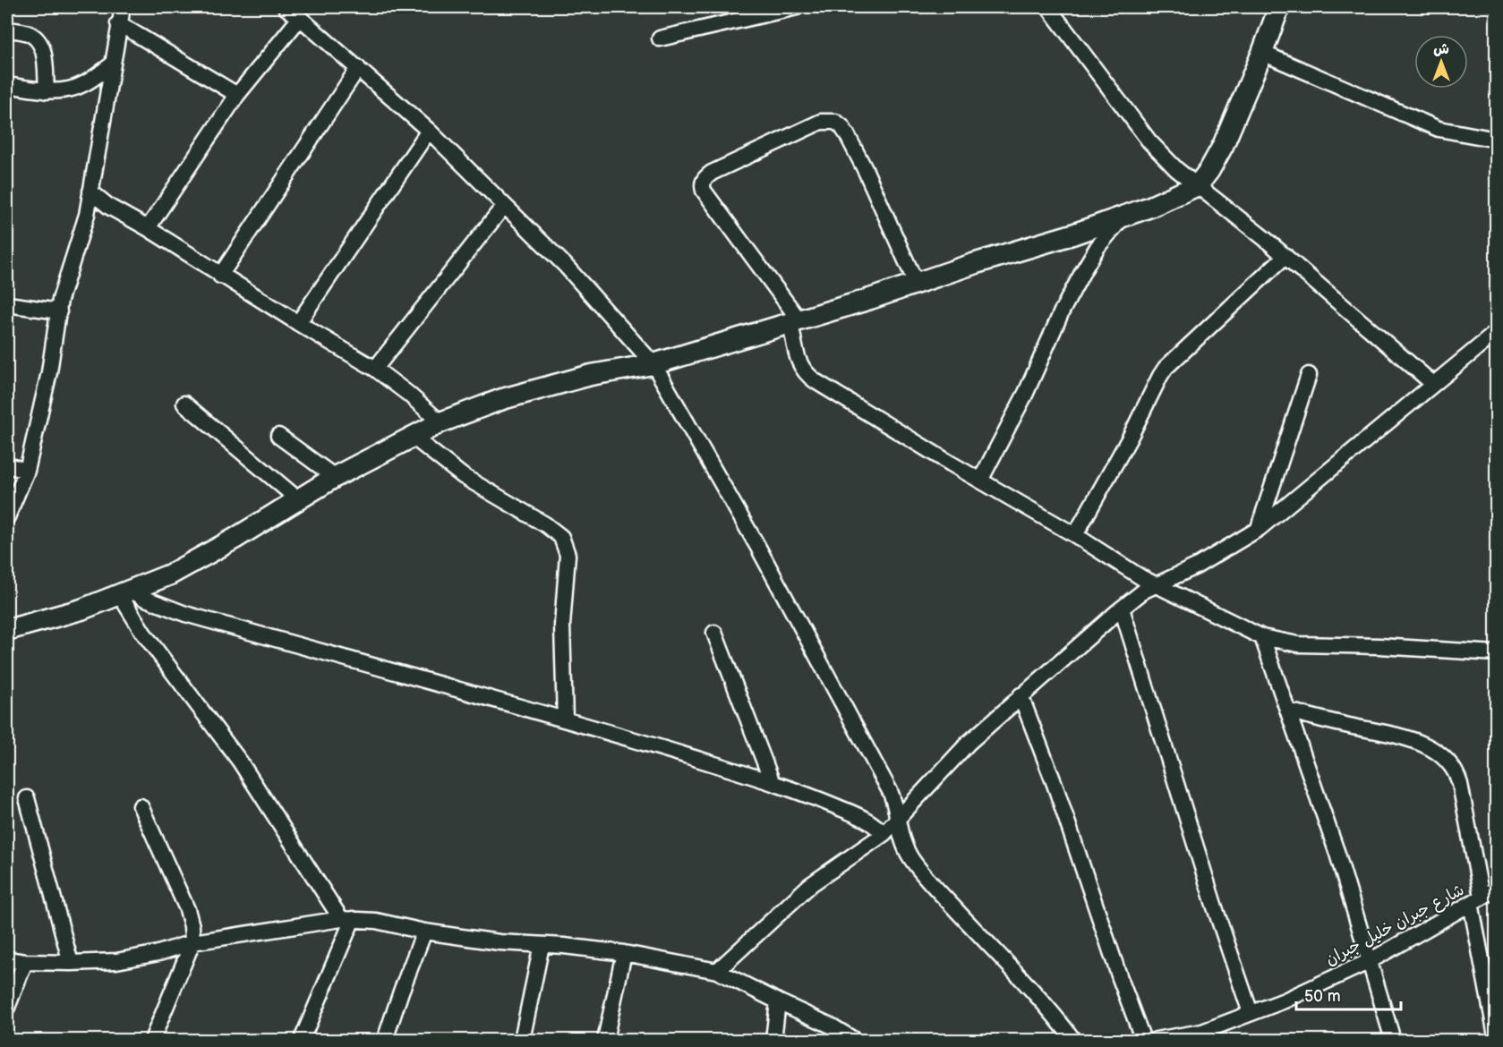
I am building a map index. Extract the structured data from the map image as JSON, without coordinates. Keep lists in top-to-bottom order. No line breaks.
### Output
{"streets":{"street":["شارع جبران خليل جبران"]},"scale_bar":"50 m","north":"top"}
